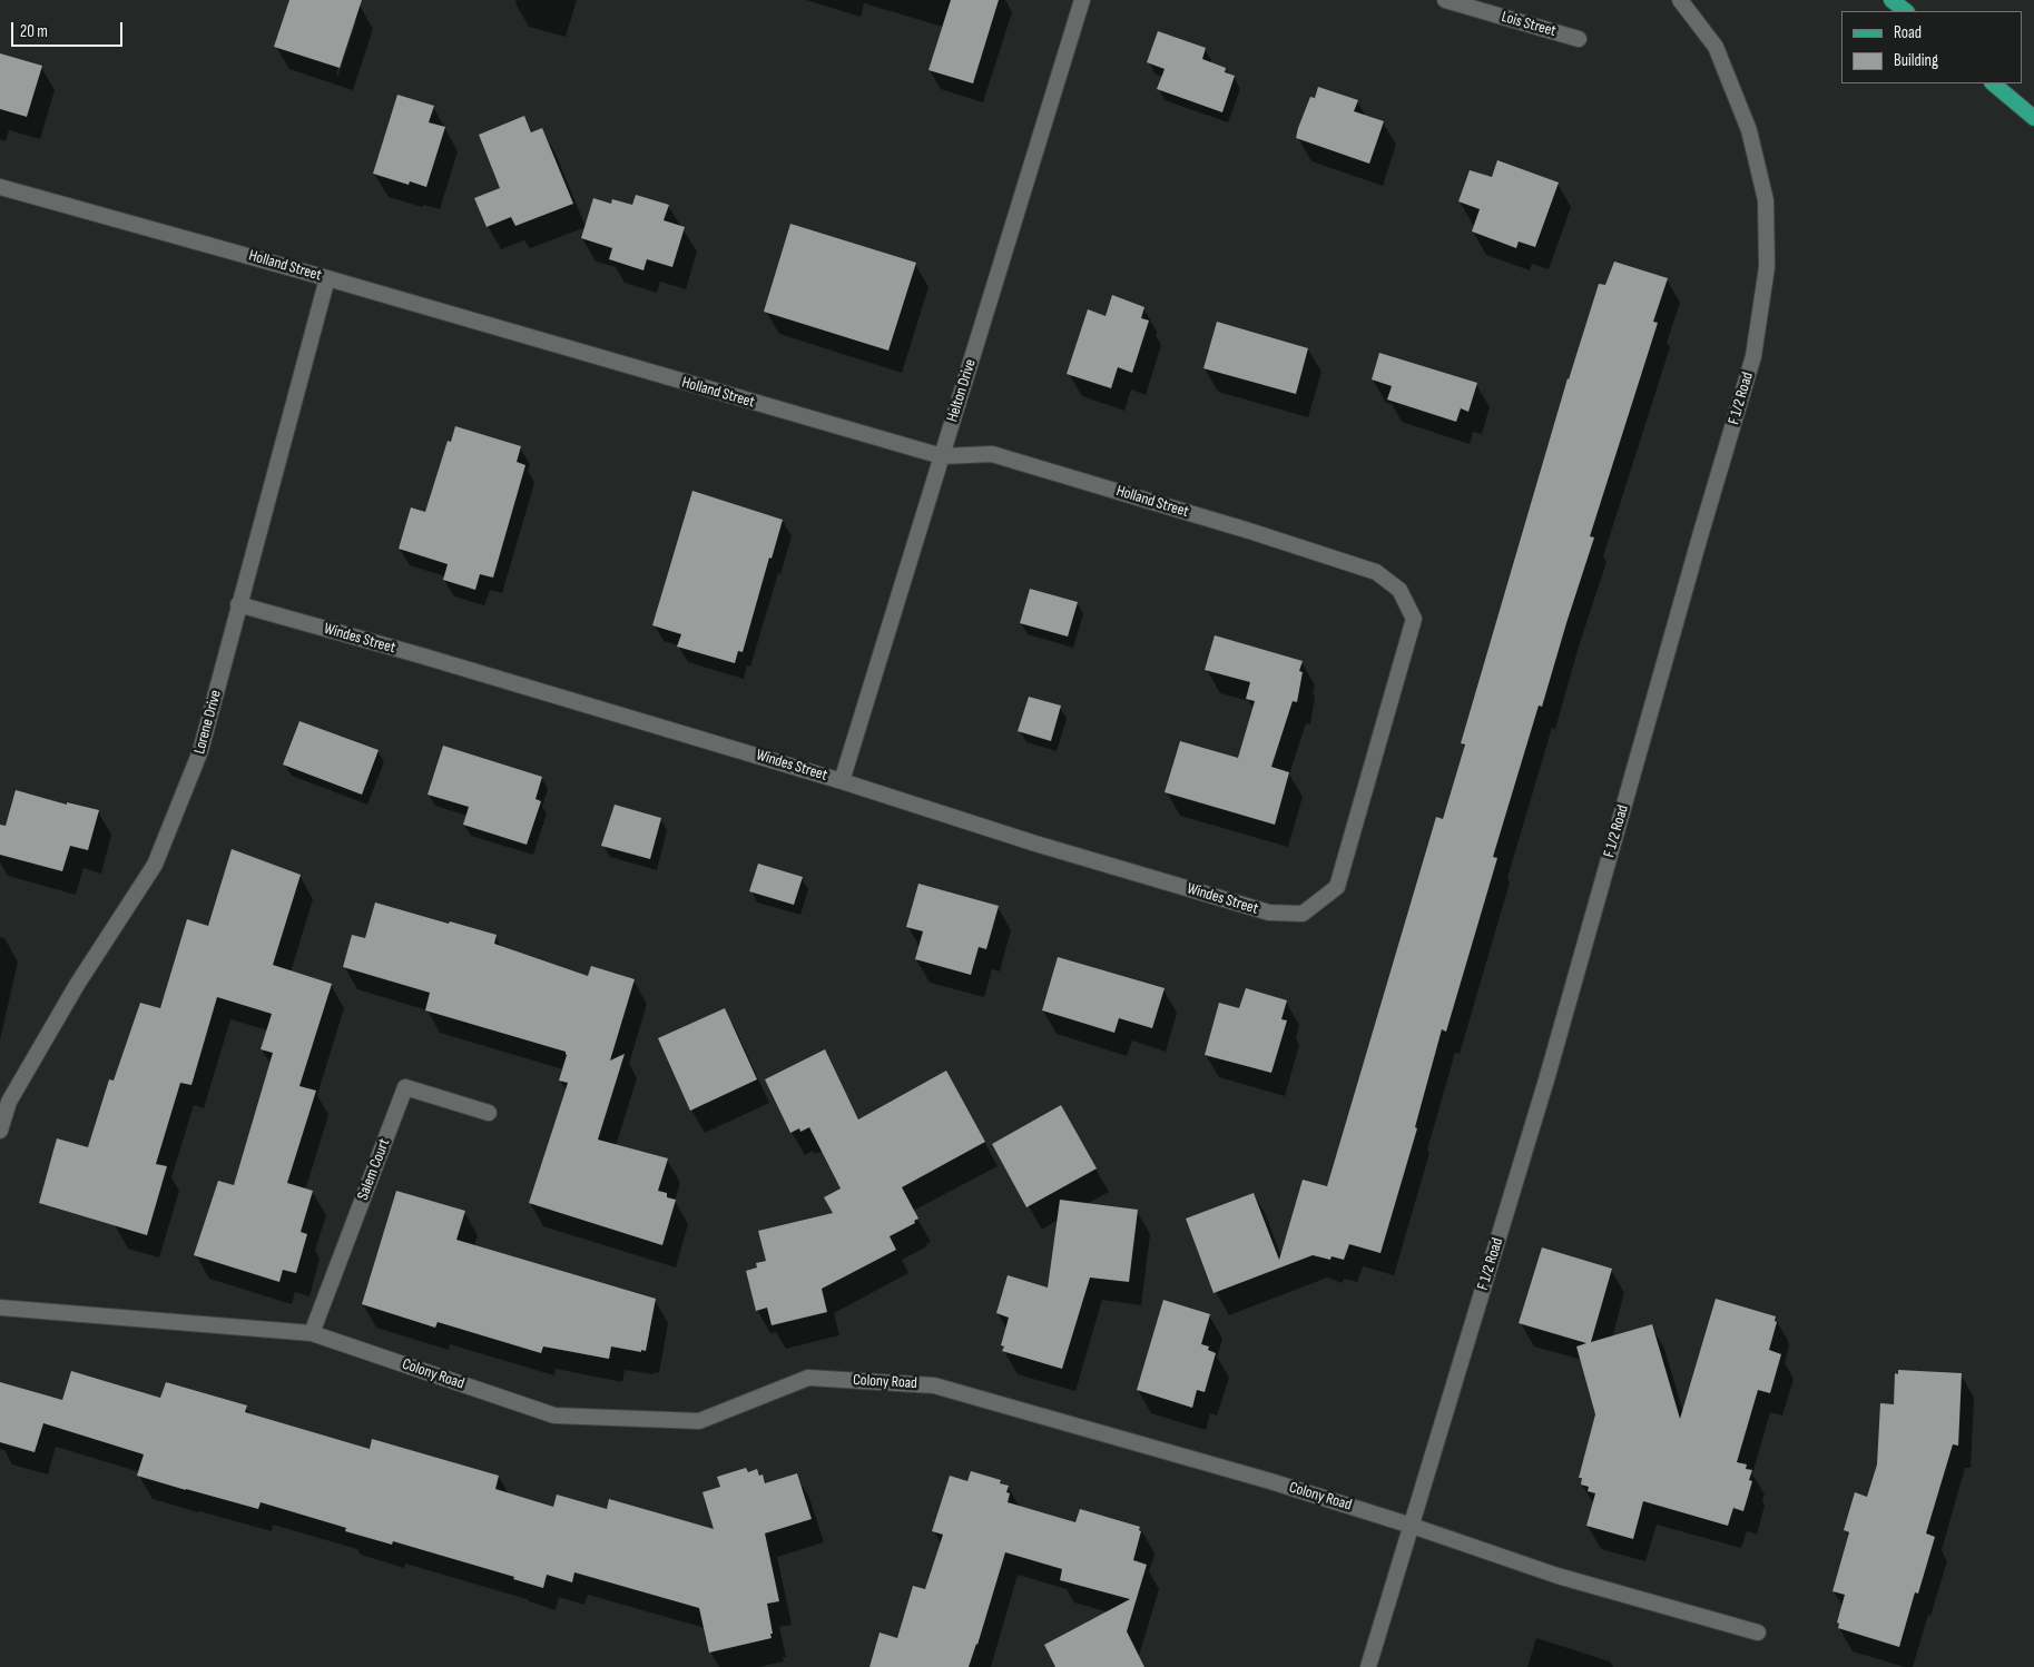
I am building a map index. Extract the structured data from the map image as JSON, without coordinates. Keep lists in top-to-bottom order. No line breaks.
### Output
{"streets":{"street":["Lois Street","Holland Street","Helton Drive","F 1/2 Road","Windes Street","Lorene Drive","Salem Court","Colony Road"]},"crossings":[["Holland Street","Helton Drive"],["Holland Street","Windes Street"],["Holland Street","Lorene Drive"],["Helton Drive","Windes Street"],["F 1/2 Road","Colony Road"],["Windes Street","Lorene Drive"],["Salem Court","Colony Road"]],"legend":["Road","Building"],"scale_bar":"20 m"}
